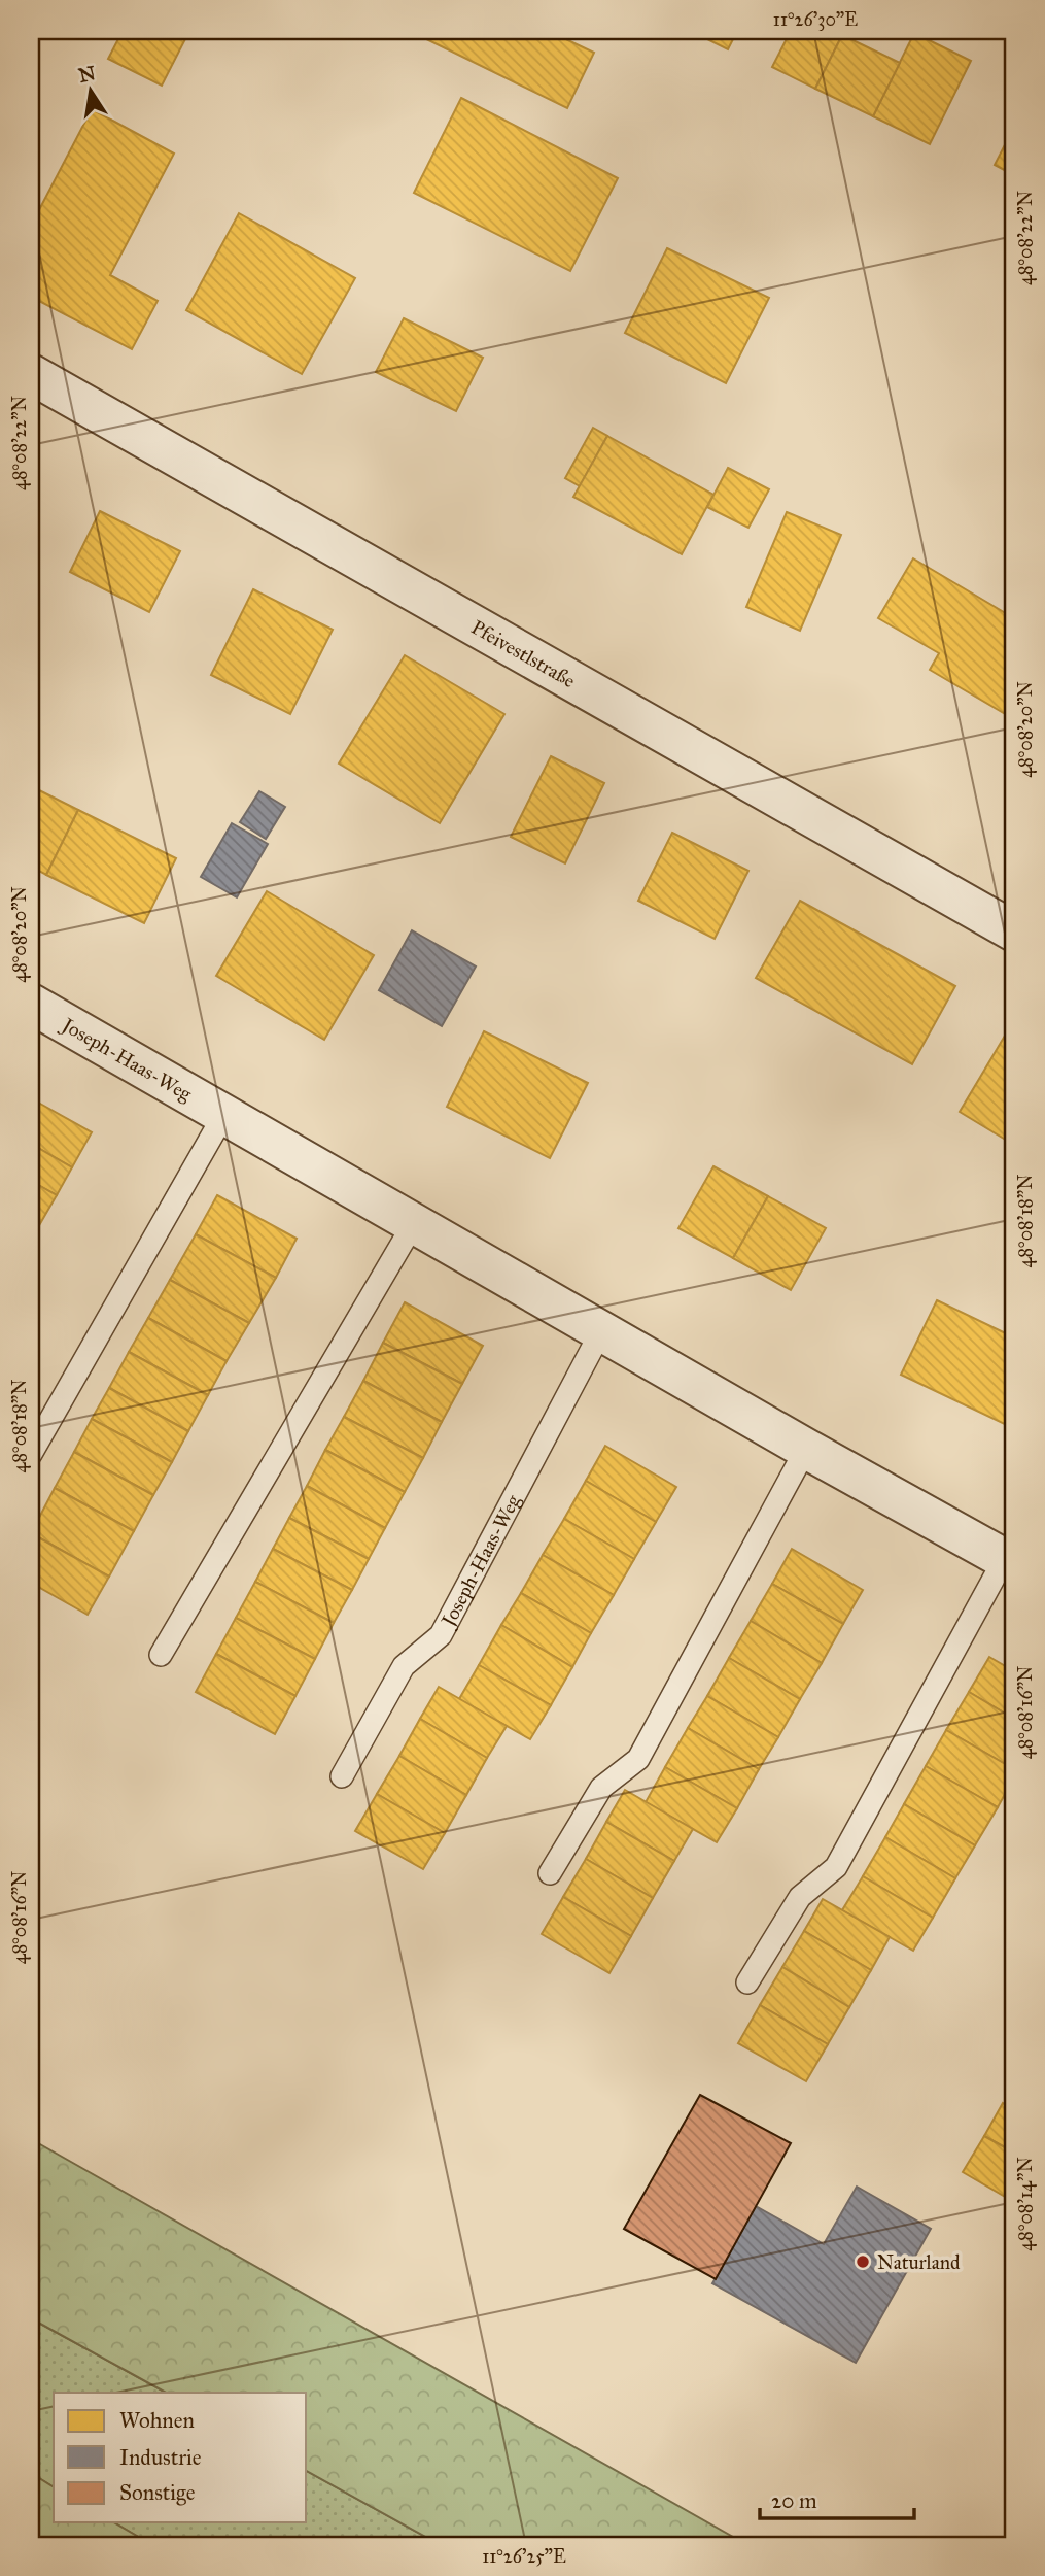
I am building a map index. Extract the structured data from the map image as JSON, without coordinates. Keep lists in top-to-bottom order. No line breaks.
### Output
{"streets":{"street":["Pfeivestlstraße","Joseph-Haas-Weg"]},"places":["Naturland"],"legend":["Wohnen","Industrie","Sonstige"],"scale_bar":"20 m","north":"top","coordinates":["11°26'30\"E","48°08'22\"N","48°08'20\"N","48°08'18\"N","48°08'16\"N","48°08'14\"N","11°26'25\"E"]}
